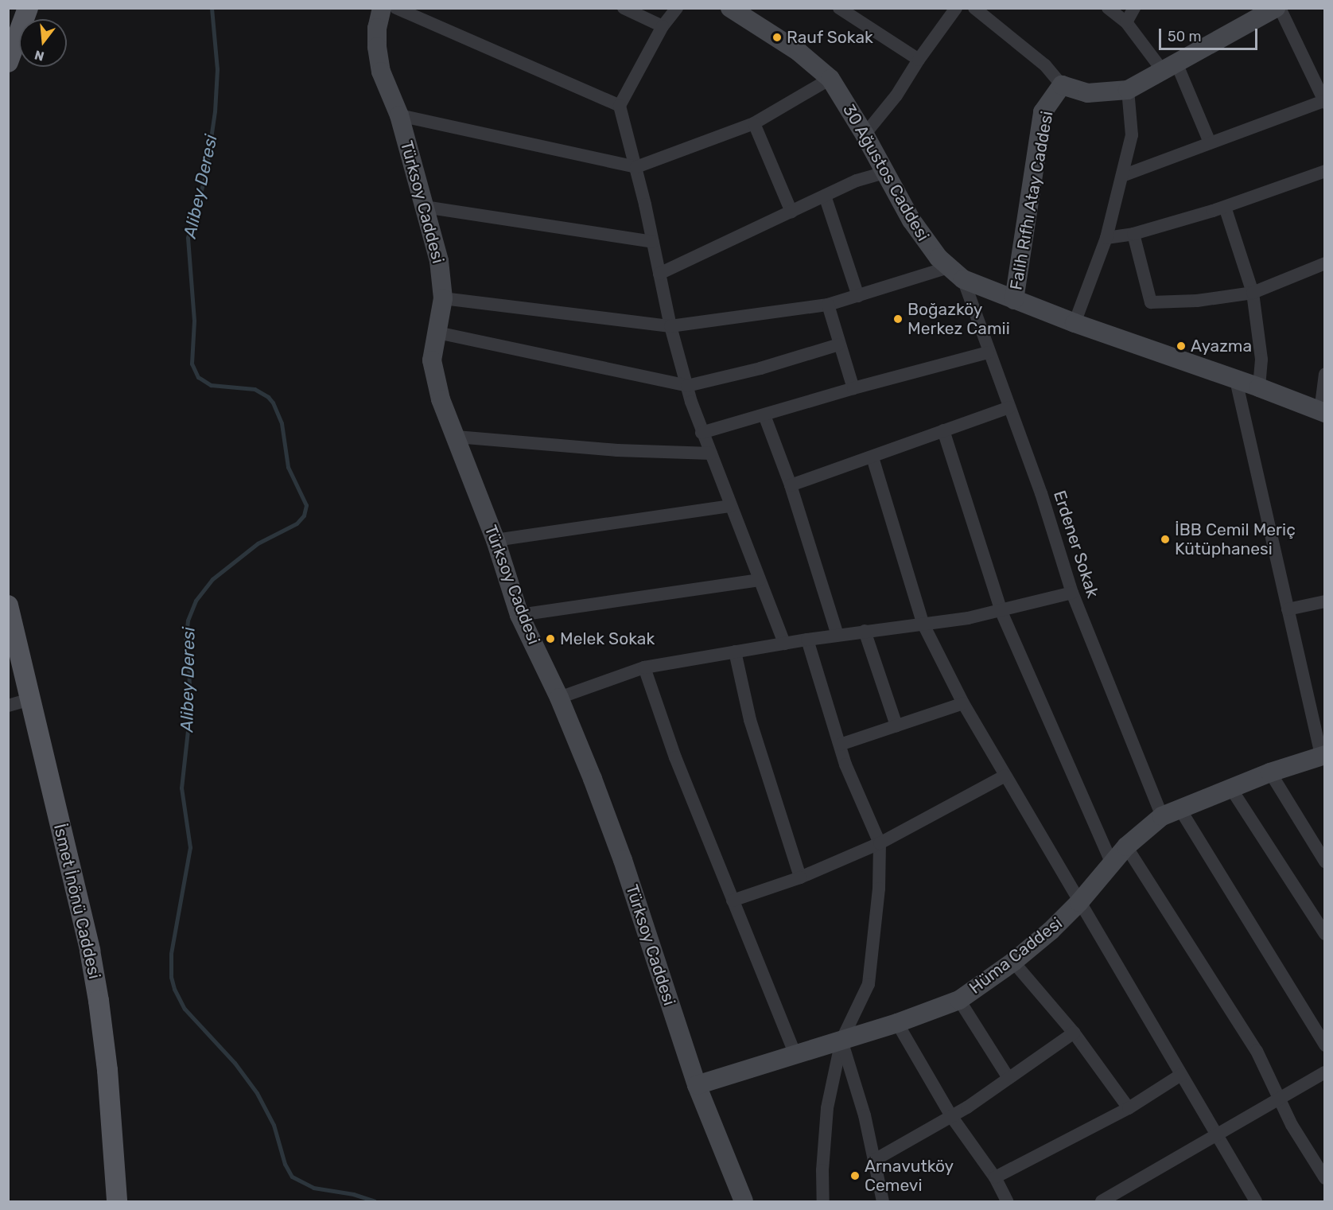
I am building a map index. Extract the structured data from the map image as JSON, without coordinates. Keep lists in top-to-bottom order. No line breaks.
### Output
{"streets":{"main road":["30 Ağustos Caddesi","Falih Rıfhı Atay Caddesi","Türksoy Caddesi","İsmet İnönü Caddesi","Hüma Caddesi"],"street":["Erdener Sokak"]},"crossings":[["30 Ağustos Caddesi","Falih Rıfhı Atay Caddesi"],["30 Ağustos Caddesi","Erdener Sokak"],["Türksoy Caddesi","Hüma Caddesi"],["Erdener Sokak","Hüma Caddesi"]],"water":["Alibey Deresi"],"places":["Rauf Sokak","Boğazköy Merkez Camii","Ayazma","İBB Cemil Meriç Kütüphanesi","Melek Sokak","Arnavutköy Cemevi"],"scale_bar":"50 m","north":"bottom"}
